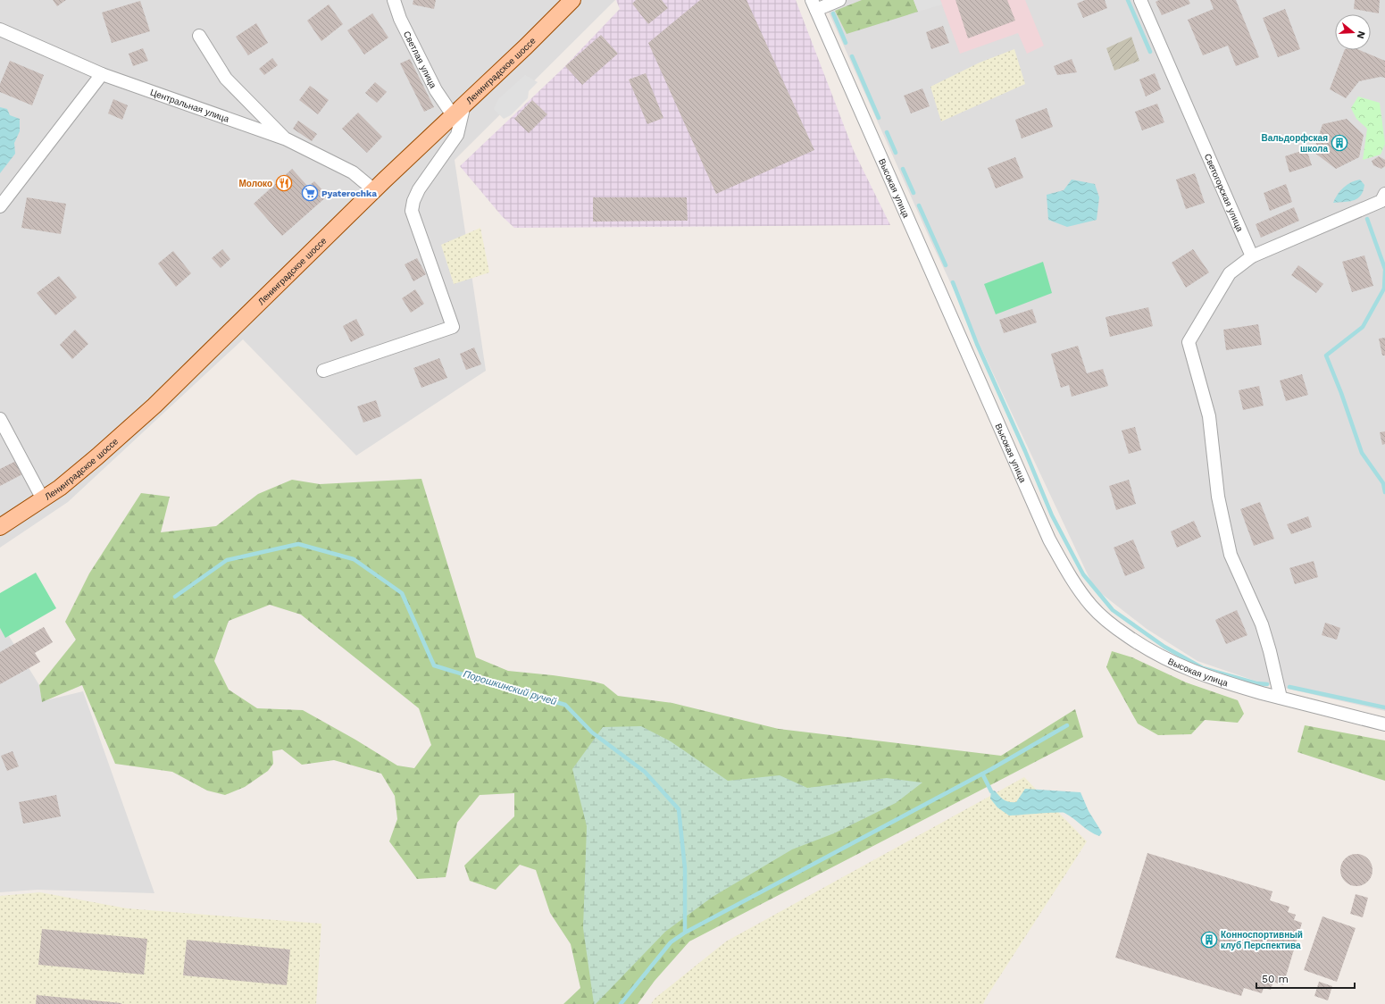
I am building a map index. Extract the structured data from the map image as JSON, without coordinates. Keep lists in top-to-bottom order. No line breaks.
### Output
{"streets":{"main road":["Ленинградское шоссе"],"street":["Светлая улица","Центральная улица","Высокая улица","Светогорская улица"]},"crossings":[["Светлая улица","Ленинградское шоссе"],["Ленинградское шоссе","Центральная улица"]],"water":["Порошкинский ручей"],"places":{"building":["Вальдорфская школа","Конноспортивный клуб Перспектива"],"restaurant":["Молоко"],"supermarket":["Pyaterochka"]},"scale_bar":"50 m","north":"right"}
